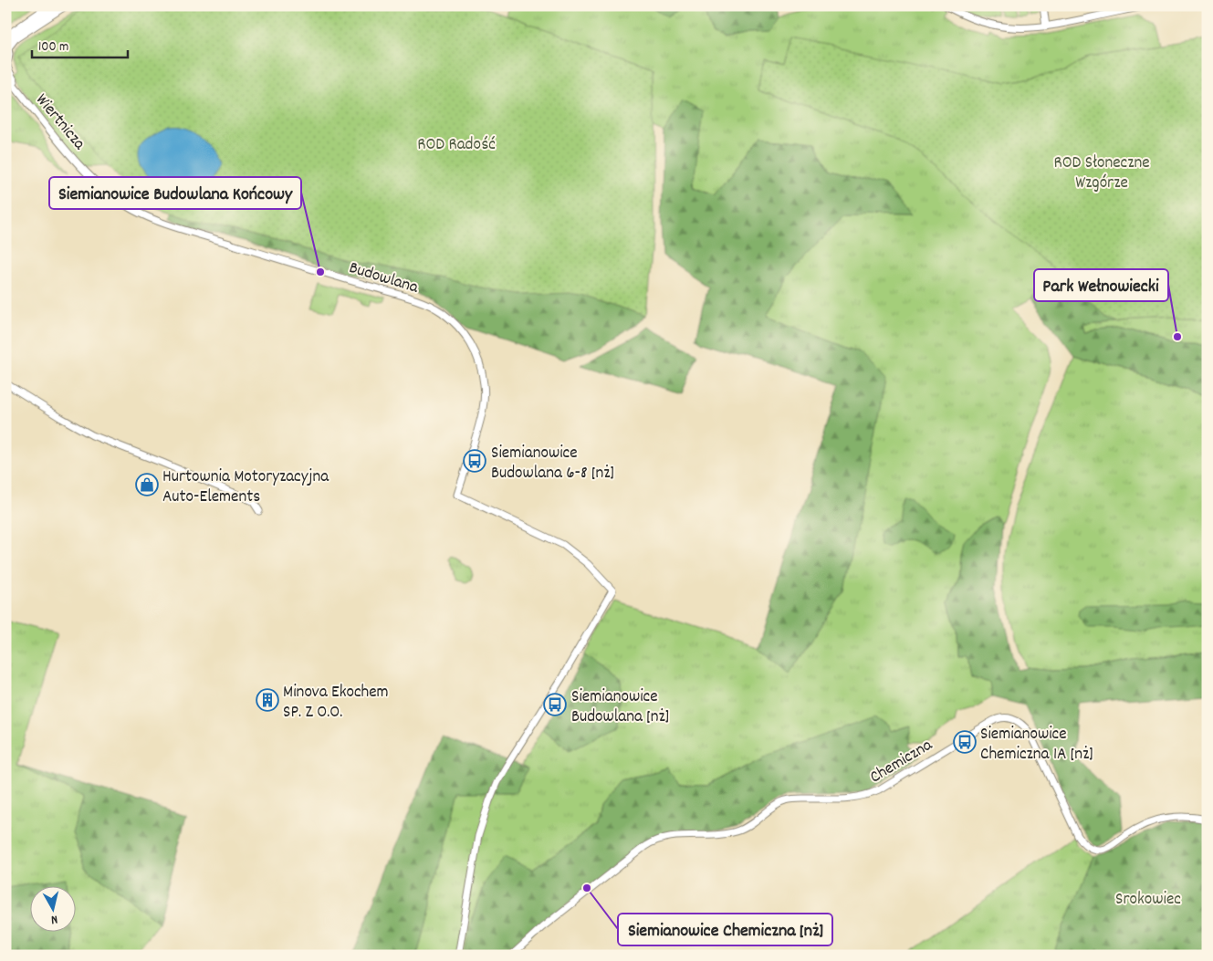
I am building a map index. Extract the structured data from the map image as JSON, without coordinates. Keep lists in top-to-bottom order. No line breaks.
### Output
{"streets":{"street":["Wiertnicza","Budowlana","Chemiczna"]},"crossings":[["Wiertnicza","Budowlana"]],"parks":["ROD Radość","ROD Słoneczne Wzgórze","Srokowiec"],"places":{"other":["Siemianowice Budowlana Końcowy","Park Wełnowiecki","Siemianowice Chemiczna [nż]"],"bus stop":["Siemianowice Budowlana 6-8 [nż]","Siemianowice Budowlana [nż]","Siemianowice Chemiczna 1A [nż]"],"shop":["Hurtownia Motoryzacyjna Auto-Elements"],"building":["Minova Ekochem SP. Z O.O."]},"scale_bar":"100 m","north":"bottom"}
